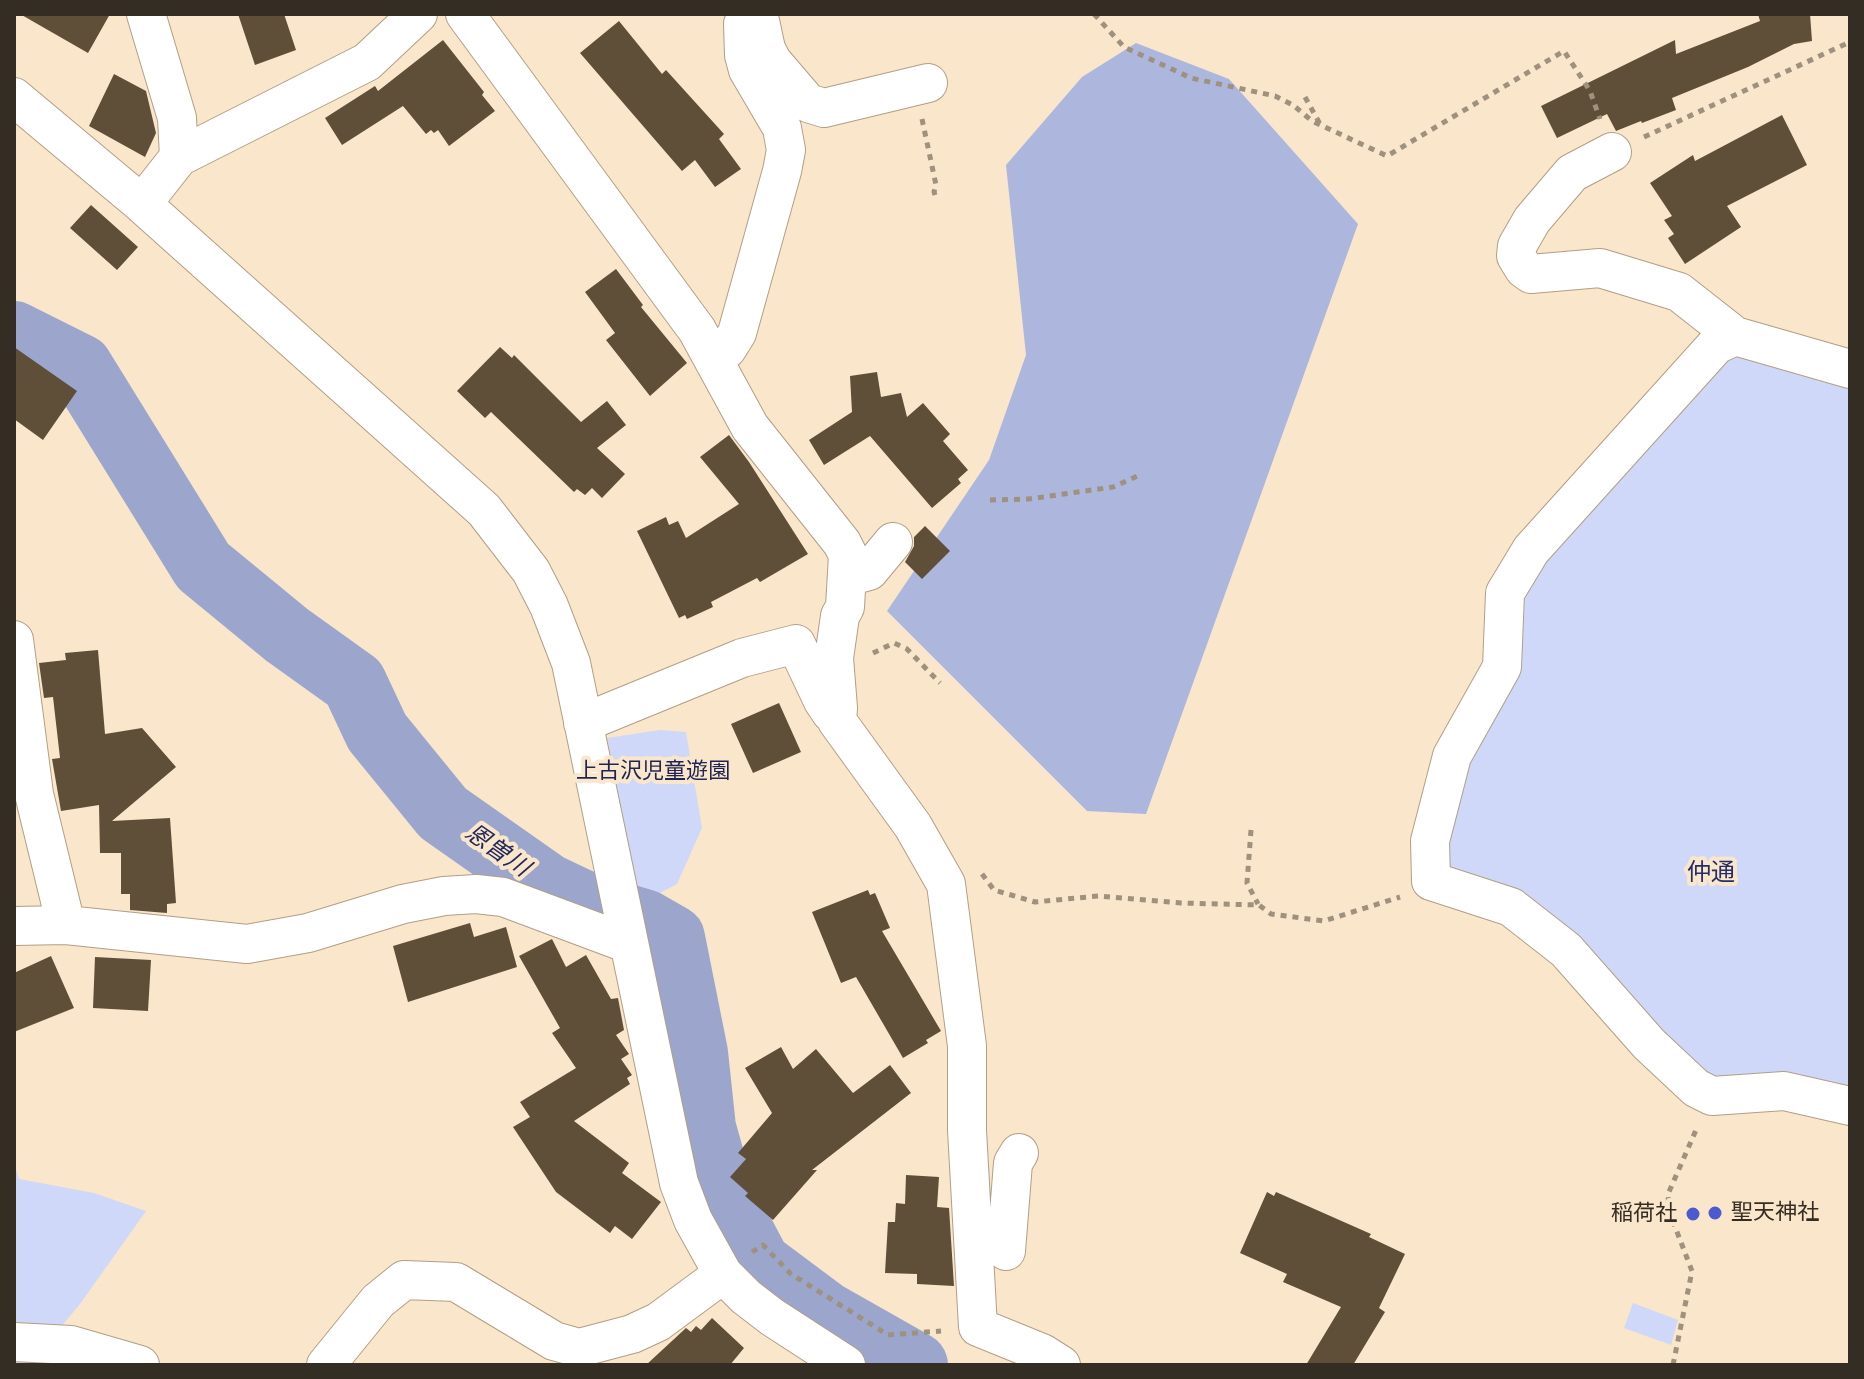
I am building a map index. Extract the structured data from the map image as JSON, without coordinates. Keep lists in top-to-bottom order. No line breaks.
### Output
{"districts":["仲通"],"water":["恩曽川"],"parks":["上古沢児童遊園"],"places":["聖天神社","稲荷社"]}
